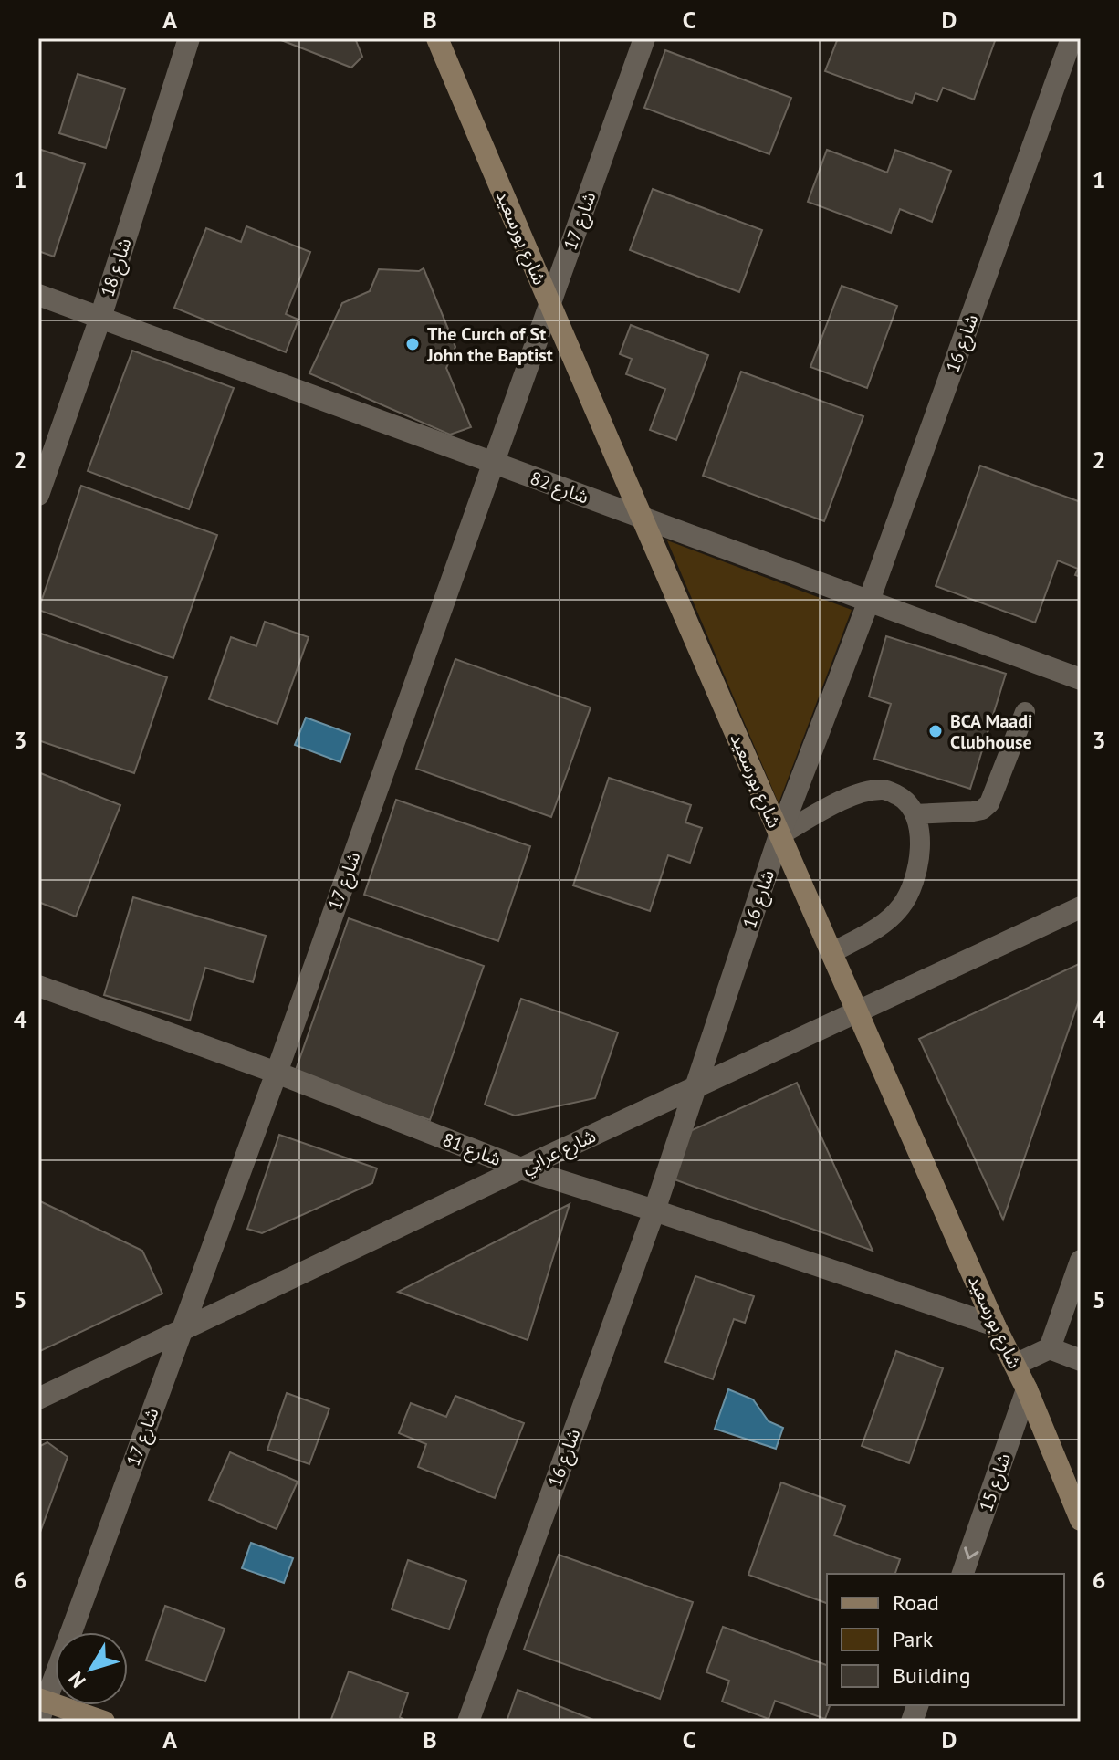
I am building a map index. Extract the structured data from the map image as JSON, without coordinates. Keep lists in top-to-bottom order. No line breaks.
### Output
{"streets":{"main road":["شارع بورسعيد"],"street":["شارع 17","شارع 18","شارع 16","شارع 82","شارع 81","شارع عرابي","شارع 15"]},"crossings":[["شارع 17","شارع بورسعيد"],["شارع 17","شارع 82"],["شارع 17","شارع 81"],["شارع 17","شارع عرابي"],["شارع بورسعيد","شارع 16"],["شارع بورسعيد","شارع 82"],["شارع بورسعيد","شارع 81"],["شارع بورسعيد","شارع عرابي"],["شارع بورسعيد","شارع 15"],["شارع 18","شارع 82"],["شارع 16","شارع 82"],["شارع 16","شارع 81"],["شارع 16","شارع عرابي"],["شارع 81","شارع عرابي"]],"one_way":["شارع 15"],"places":["The Curch of St John the Baptist","BCA Maadi Clubhouse"],"legend":["Road","Park","Building"],"north":"bottom left","grid":{"columns":["A","B","C","D"],"rows":["1","2","3","4","5","6"]}}
